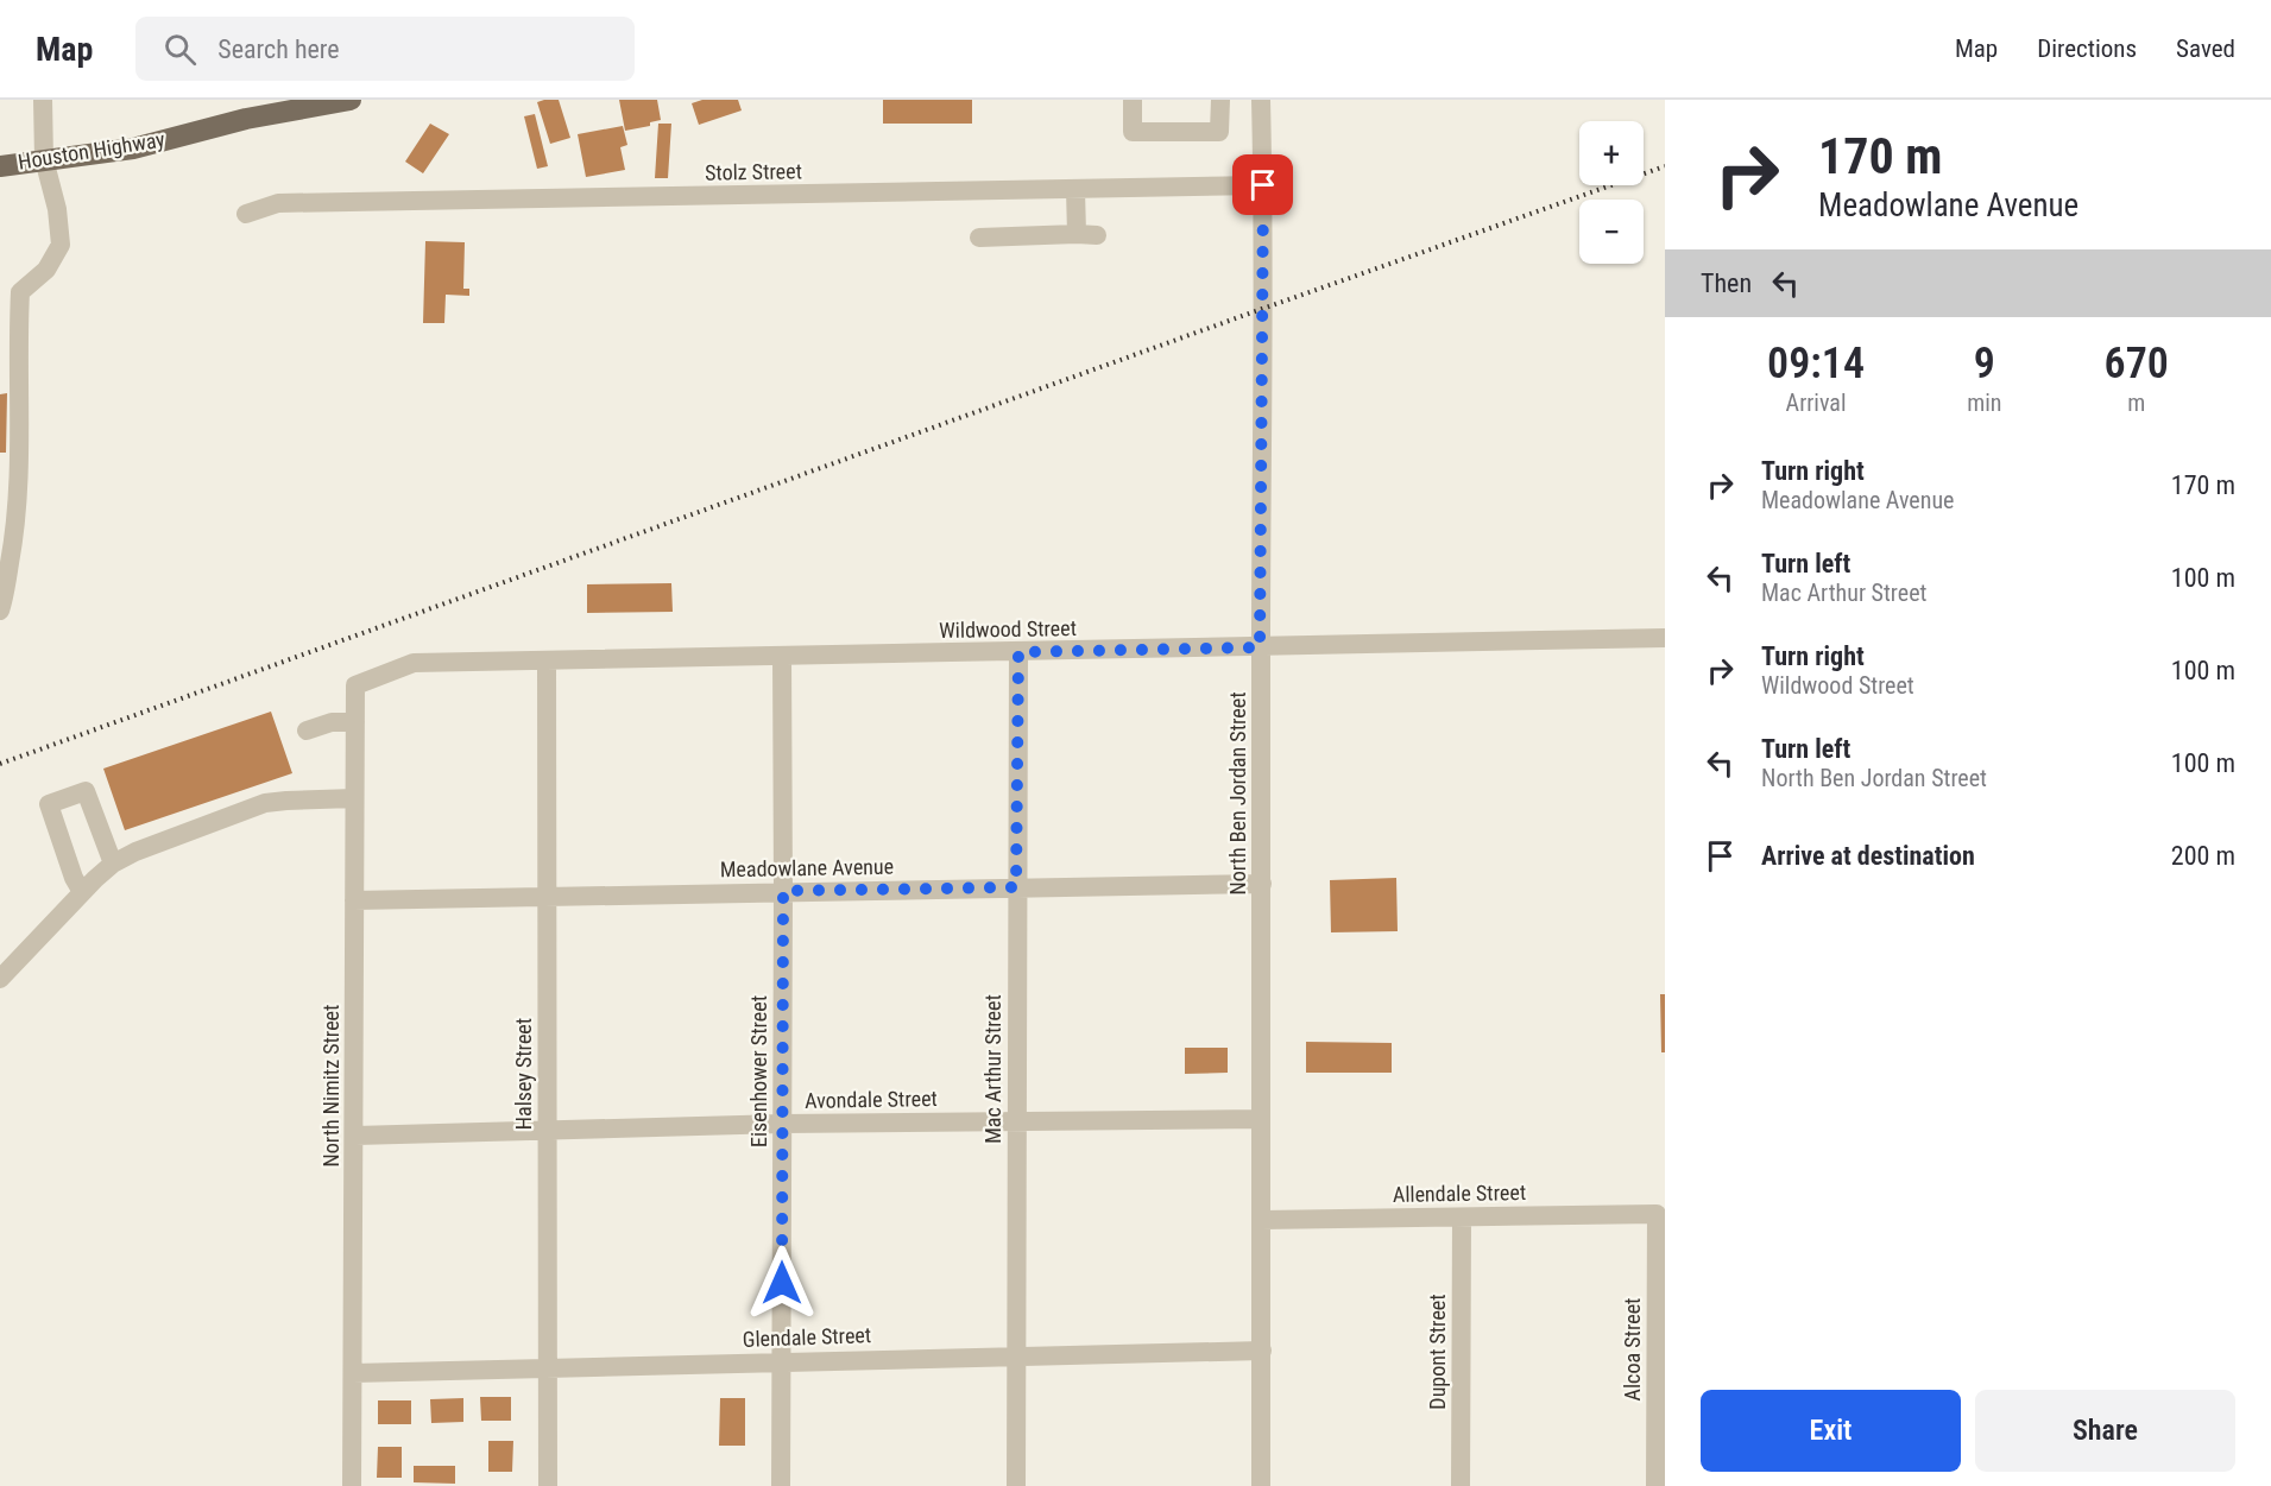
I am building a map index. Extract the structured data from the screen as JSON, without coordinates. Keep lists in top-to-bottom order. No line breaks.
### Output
{"streets":{"main road":["Houston Highway"],"street":["Stolz Street","Wildwood Street","North Ben Jordan Street","Meadowlane Avenue","Mac Arthur Street","Eisenhower Street","Halsey Street","North Nimitz Street","Avondale Street","Allendale Street","Glendale Street","Alcoa Street","Dupont Street"]},"crossings":[["Stolz Street","North Ben Jordan Street"],["Wildwood Street","North Ben Jordan Street"],["Wildwood Street","Mac Arthur Street"],["Wildwood Street","Eisenhower Street"],["Wildwood Street","Halsey Street"],["Wildwood Street","North Nimitz Street"],["North Ben Jordan Street","Meadowlane Avenue"],["North Ben Jordan Street","Avondale Street"],["North Ben Jordan Street","Allendale Street"],["North Ben Jordan Street","Glendale Street"],["Meadowlane Avenue","Mac Arthur Street"],["Meadowlane Avenue","Eisenhower Street"],["Meadowlane Avenue","Halsey Street"],["Meadowlane Avenue","North Nimitz Street"],["Mac Arthur Street","Avondale Street"],["Mac Arthur Street","Glendale Street"],["Eisenhower Street","Avondale Street"],["Eisenhower Street","Glendale Street"],["Halsey Street","Avondale Street"],["Halsey Street","Glendale Street"],["North Nimitz Street","Avondale Street"],["North Nimitz Street","Glendale Street"],["Allendale Street","Alcoa Street"],["Allendale Street","Dupont Street"]],"page":{"header":"Map","search":"Search here","nav":["Map","Directions","Saved"],"turn":["170 m","Meadowlane Avenue"],"map_buttons":["+","−"],"then":"Then","eta":["09:14","Arrival","9","min","670","m"],"list":[{"name":"Turn right","note":"Meadowlane Avenue","value":"170 m"},{"name":"Turn left","note":"Mac Arthur Street","value":"100 m"},{"name":"Turn right","note":"Wildwood Street","value":"100 m"},{"name":"Turn left","note":"North Ben Jordan Street","value":"100 m"},{"name":"Arrive at destination","value":"200 m"}],"buttons":["Exit","Share"]}}
